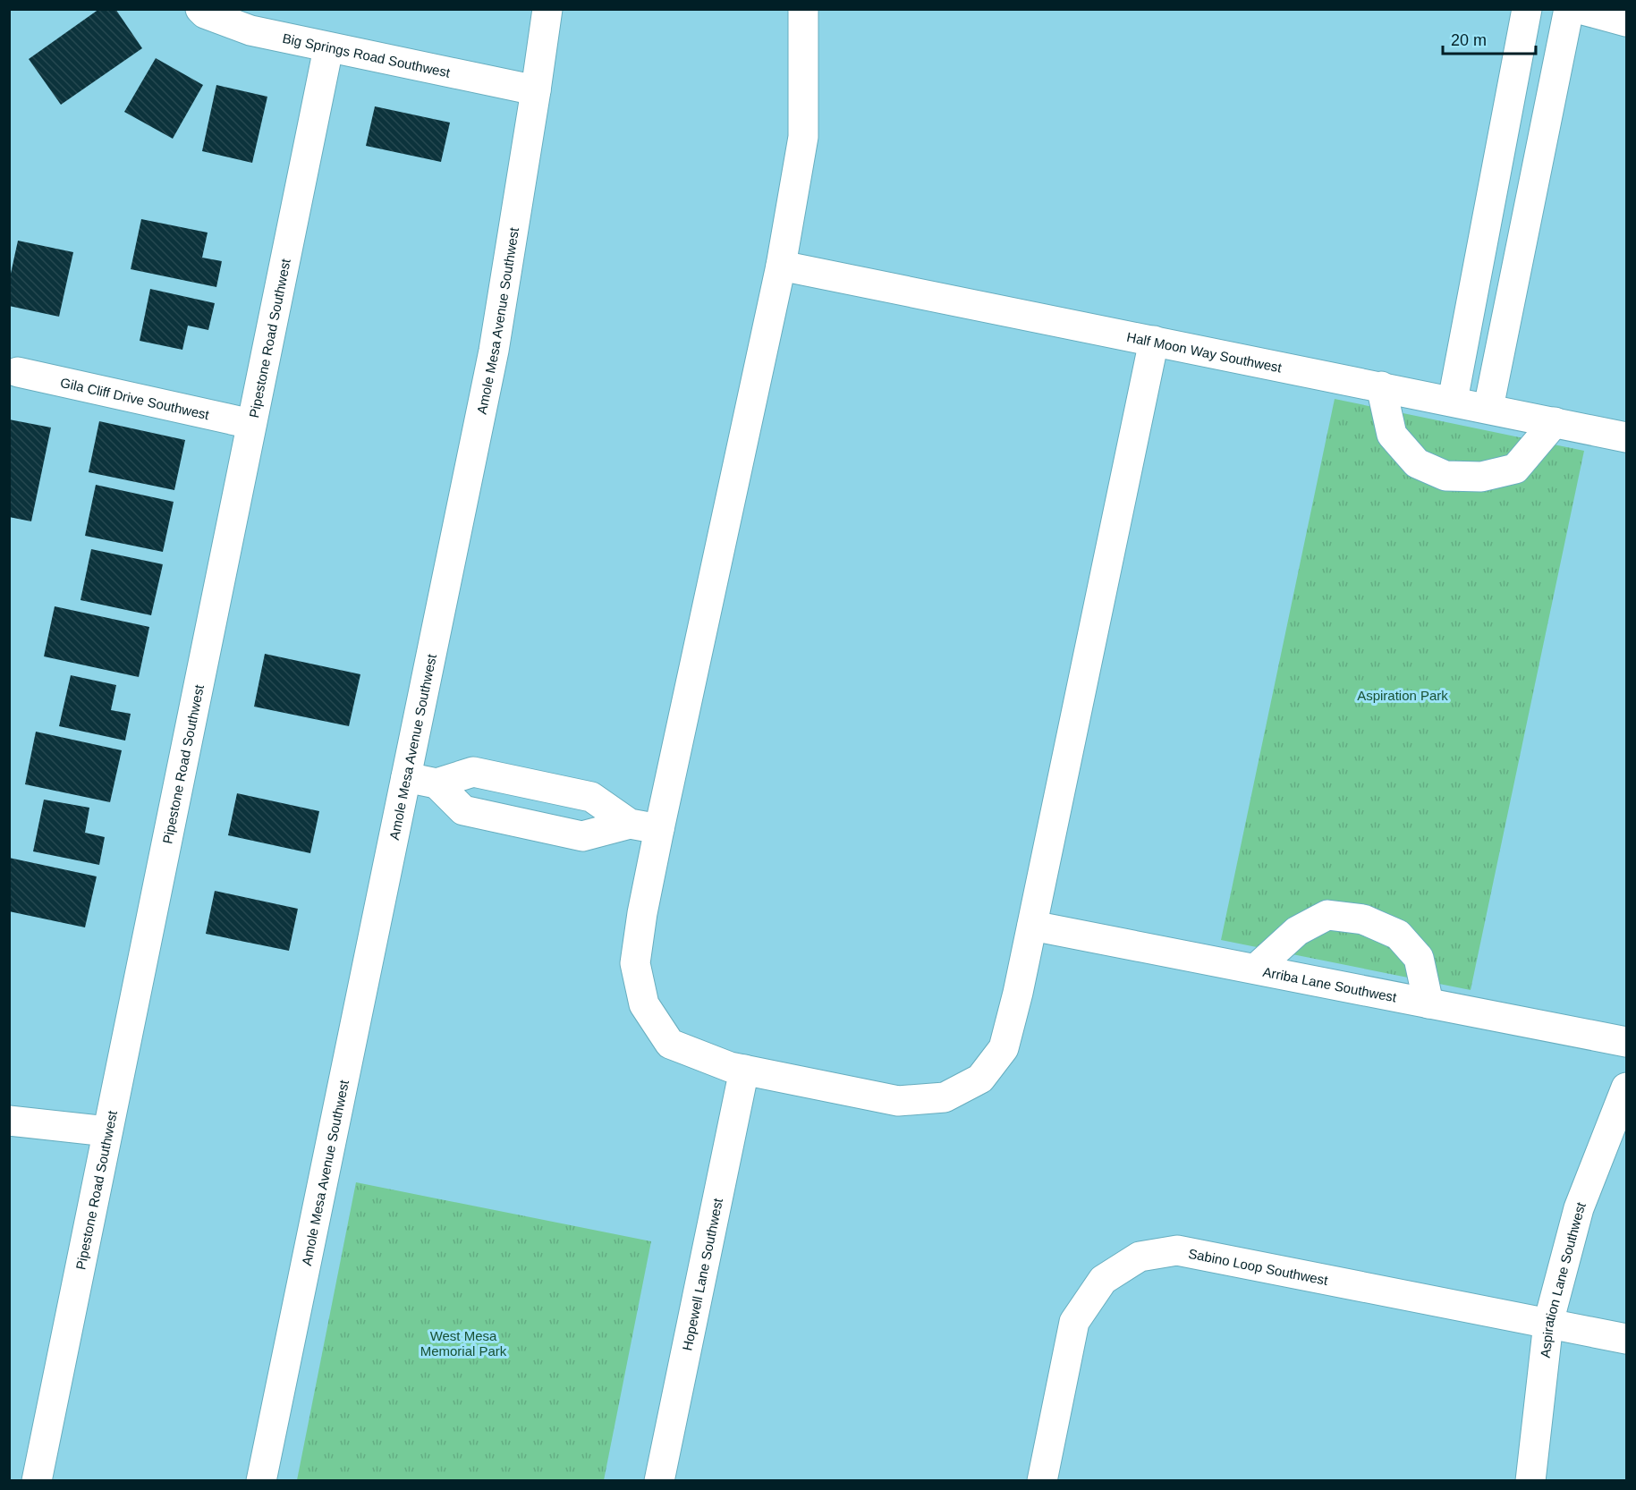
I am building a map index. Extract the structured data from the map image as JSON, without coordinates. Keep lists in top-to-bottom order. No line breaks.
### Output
{"streets":{"street":["Big Springs Road Southwest","Amole Mesa Avenue Southwest","Pipestone Road Southwest","Half Moon Way Southwest","Gila Cliff Drive Southwest","Arriba Lane Southwest","Sabino Loop Southwest","Hopewell Lane Southwest","Aspiration Lane Southwest"]},"crossings":[["Big Springs Road Southwest","Amole Mesa Avenue Southwest"],["Big Springs Road Southwest","Pipestone Road Southwest"],["Pipestone Road Southwest","Gila Cliff Drive Southwest"],["Sabino Loop Southwest","Aspiration Lane Southwest"]],"parks":["Aspiration Park","West Mesa Memorial Park"],"scale_bar":"20 m"}
